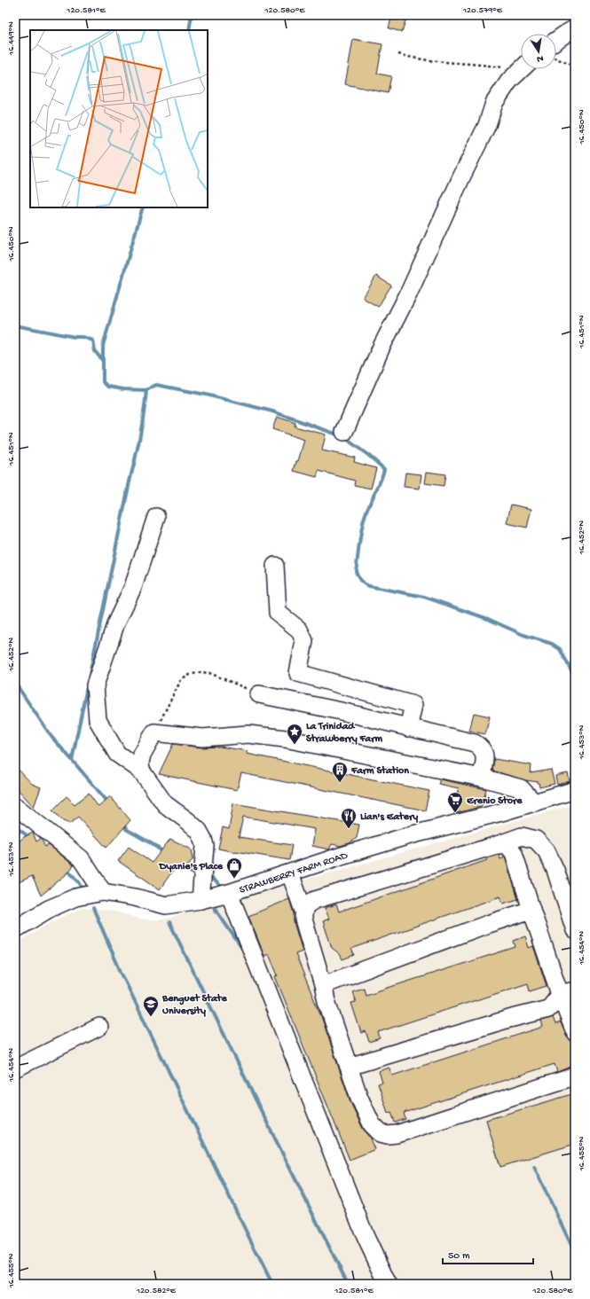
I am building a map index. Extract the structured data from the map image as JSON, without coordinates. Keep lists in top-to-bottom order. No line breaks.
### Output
{"streets":{"street":["STRAWBERRY FARM ROAD"]},"places":{"place":["La Trinidad Strawberry Farm"],"building":["Farm Station"],"supermarket":["Erenio Store"],"restaurant":["Lian's Eatery"],"shop":["Dyanie's Place"],"school or university":["Benguet State University"]},"scale_bar":"50 m","north":"bottom","coordinates":["120.581°E","120.580°E","120.579°E","16.449°N","16.450°N","16.451°N","16.452°N","16.453°N","16.454°N","16.455°N","120.582°E"]}
